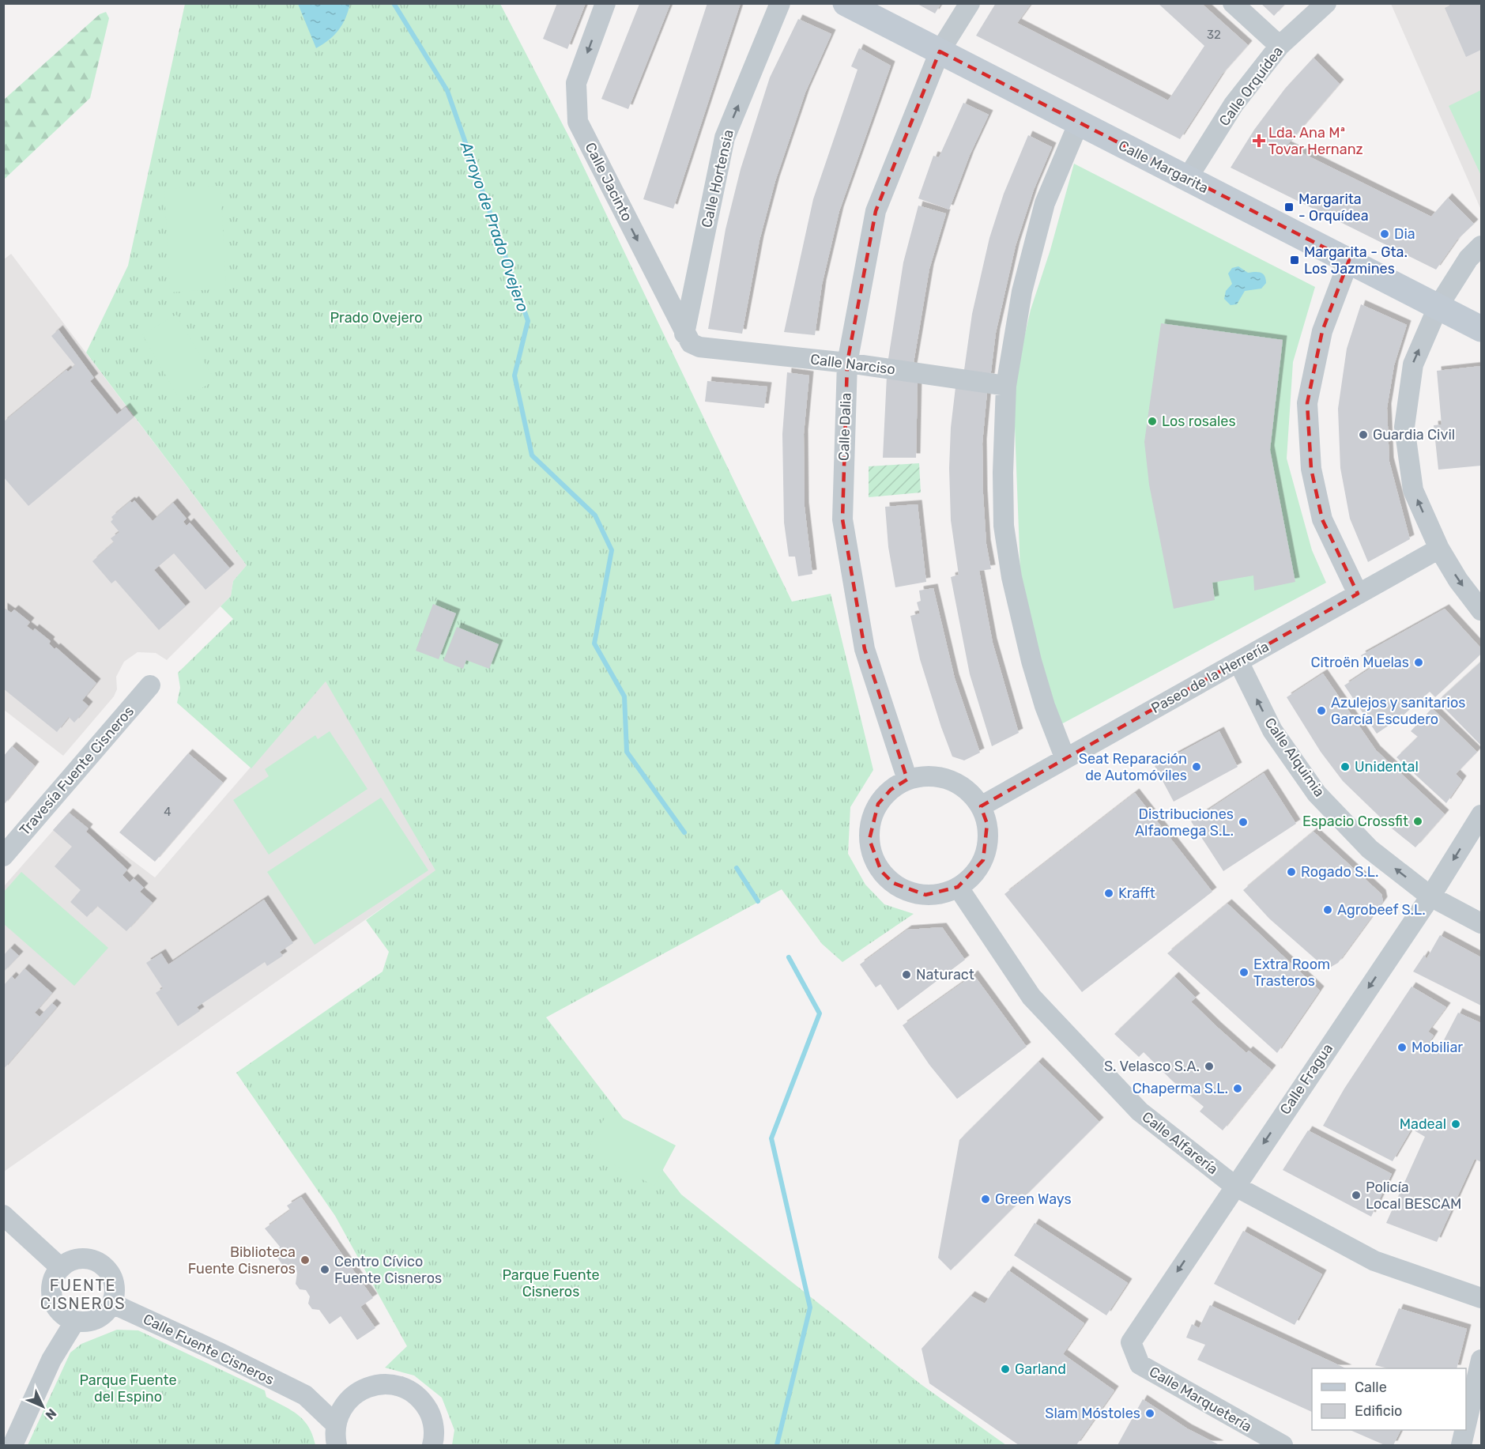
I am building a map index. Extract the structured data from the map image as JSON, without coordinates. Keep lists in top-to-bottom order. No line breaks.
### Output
{"streets":{"street":["Calle Orquídea","Calle Margarita","Calle Hortensia","Calle Jacinto","Calle Narciso","Calle Dalia","Paseo de la Herrería","Calle Alquimia","Travesía Fuente Cisneros","Calle Fragua","Calle Alfarería","Calle Fuente Cisneros","Calle Marquetería"]},"crossings":[["Calle Orquídea","Calle Margarita"],["Calle Margarita","Calle Dalia"],["Calle Hortensia","Calle Jacinto"],["Calle Jacinto","Calle Narciso"],["Calle Narciso","Calle Dalia"],["Calle Dalia","Paseo de la Herrería"],["Calle Dalia","Calle Alfarería"],["Paseo de la Herrería","Calle Alquimia"],["Paseo de la Herrería","Calle Alfarería"],["Calle Alquimia","Calle Fragua"],["Calle Fragua","Calle Alfarería"],["Calle Fragua","Calle Marquetería"]],"one_way":["Calle Hortensia","Calle Jacinto","Calle Alquimia","Calle Fragua"],"districts":["FUENTE CISNEROS"],"water":["Arroyo de Prado Ovejero"],"parks":["Prado Ovejero","Parque Fuente Cisneros","Parque Fuente del Espino"],"places":{"health":["Lda. Ana Mª Tovar Hernanz"],"transit":["Margarita - Orquídea","Margarita - Gta. Los Jazmines"],"other":["Dia","Los rosales","Guardia Civil","Citroën Muelas","Azulejos y sanitarios García Escudero","Seat Reparación de Automóviles","Unidental","Espacio Crossfit","Distribuciones Alfaomega S.L.","Rogado S.L.","Krafft","Agrobeef S.L.","Extra Room Trasteros","Naturact","Mobiliar","S. Velasco S.A.","Chaperma S.L.","Madeal","Policía Local BESCAM","Green Ways","Biblioteca Fuente Cisneros","Centro Cívico Fuente Cisneros","Garland","Slam Móstoles"]},"house_numbers":["32","4"],"legend":["Calle","Edificio"],"north":"bottom right"}
